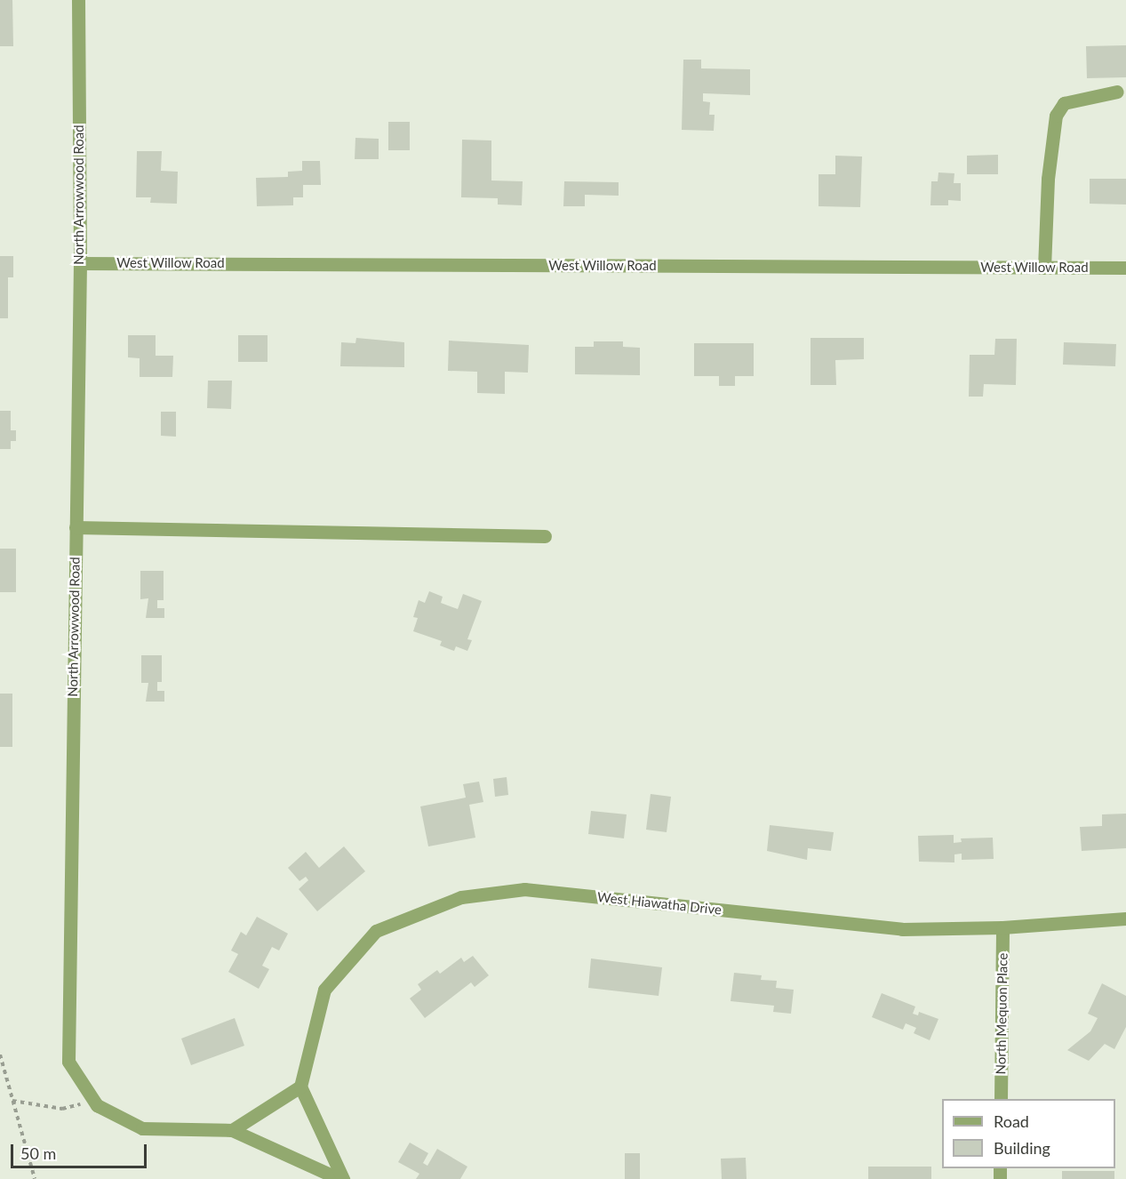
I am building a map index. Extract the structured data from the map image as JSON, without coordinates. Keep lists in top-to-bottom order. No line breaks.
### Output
{"streets":{"street":["North Arrowwood Road","West Willow Road","West Hiawatha Drive","North Mequon Place"]},"crossings":[["North Arrowwood Road","West Willow Road"],["West Hiawatha Drive","North Mequon Place"]],"legend":["Road","Building"],"scale_bar":"50 m"}
